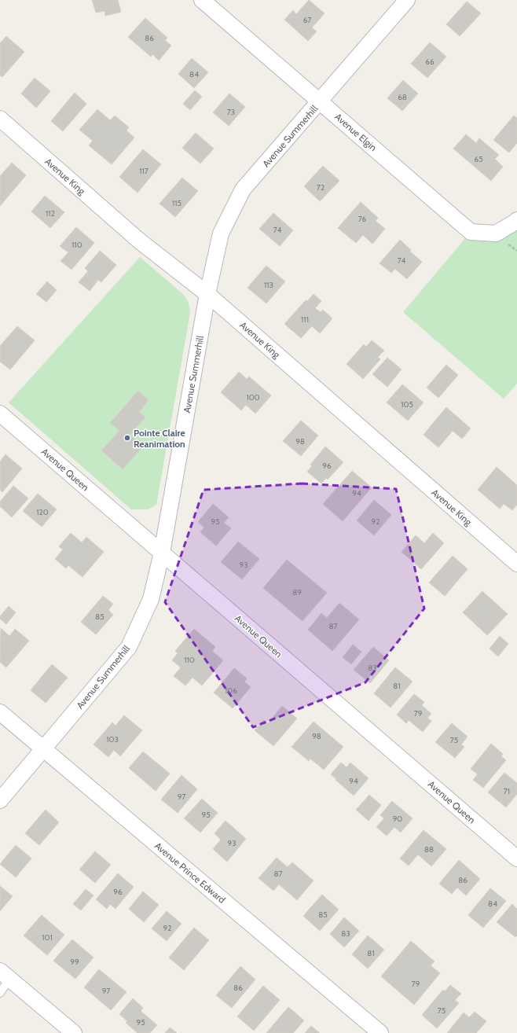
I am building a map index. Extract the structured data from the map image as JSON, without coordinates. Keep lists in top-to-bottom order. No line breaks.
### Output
{"streets":{"street":["Avenue Elgin","Avenue Summerhill","Avenue King","Avenue Queen","Avenue Prince Edward"]},"crossings":[["Avenue Elgin","Avenue Summerhill"],["Avenue Summerhill","Avenue King"],["Avenue Summerhill","Avenue Queen"],["Avenue Summerhill","Avenue Prince Edward"]],"places":["Pointe Claire Reanimation"],"house_numbers":["67","86","66","84","68","73","65","117","72","115","112","76","74","110","74","113","111","100","105","98","96","94","120","95","92","93","89","85","87","110","83","81","106","79","98","103","75","94","71","97","95","90","93","88","87","86","96","84","85","92","83","101","81","99","79","86","97","75","95"]}
